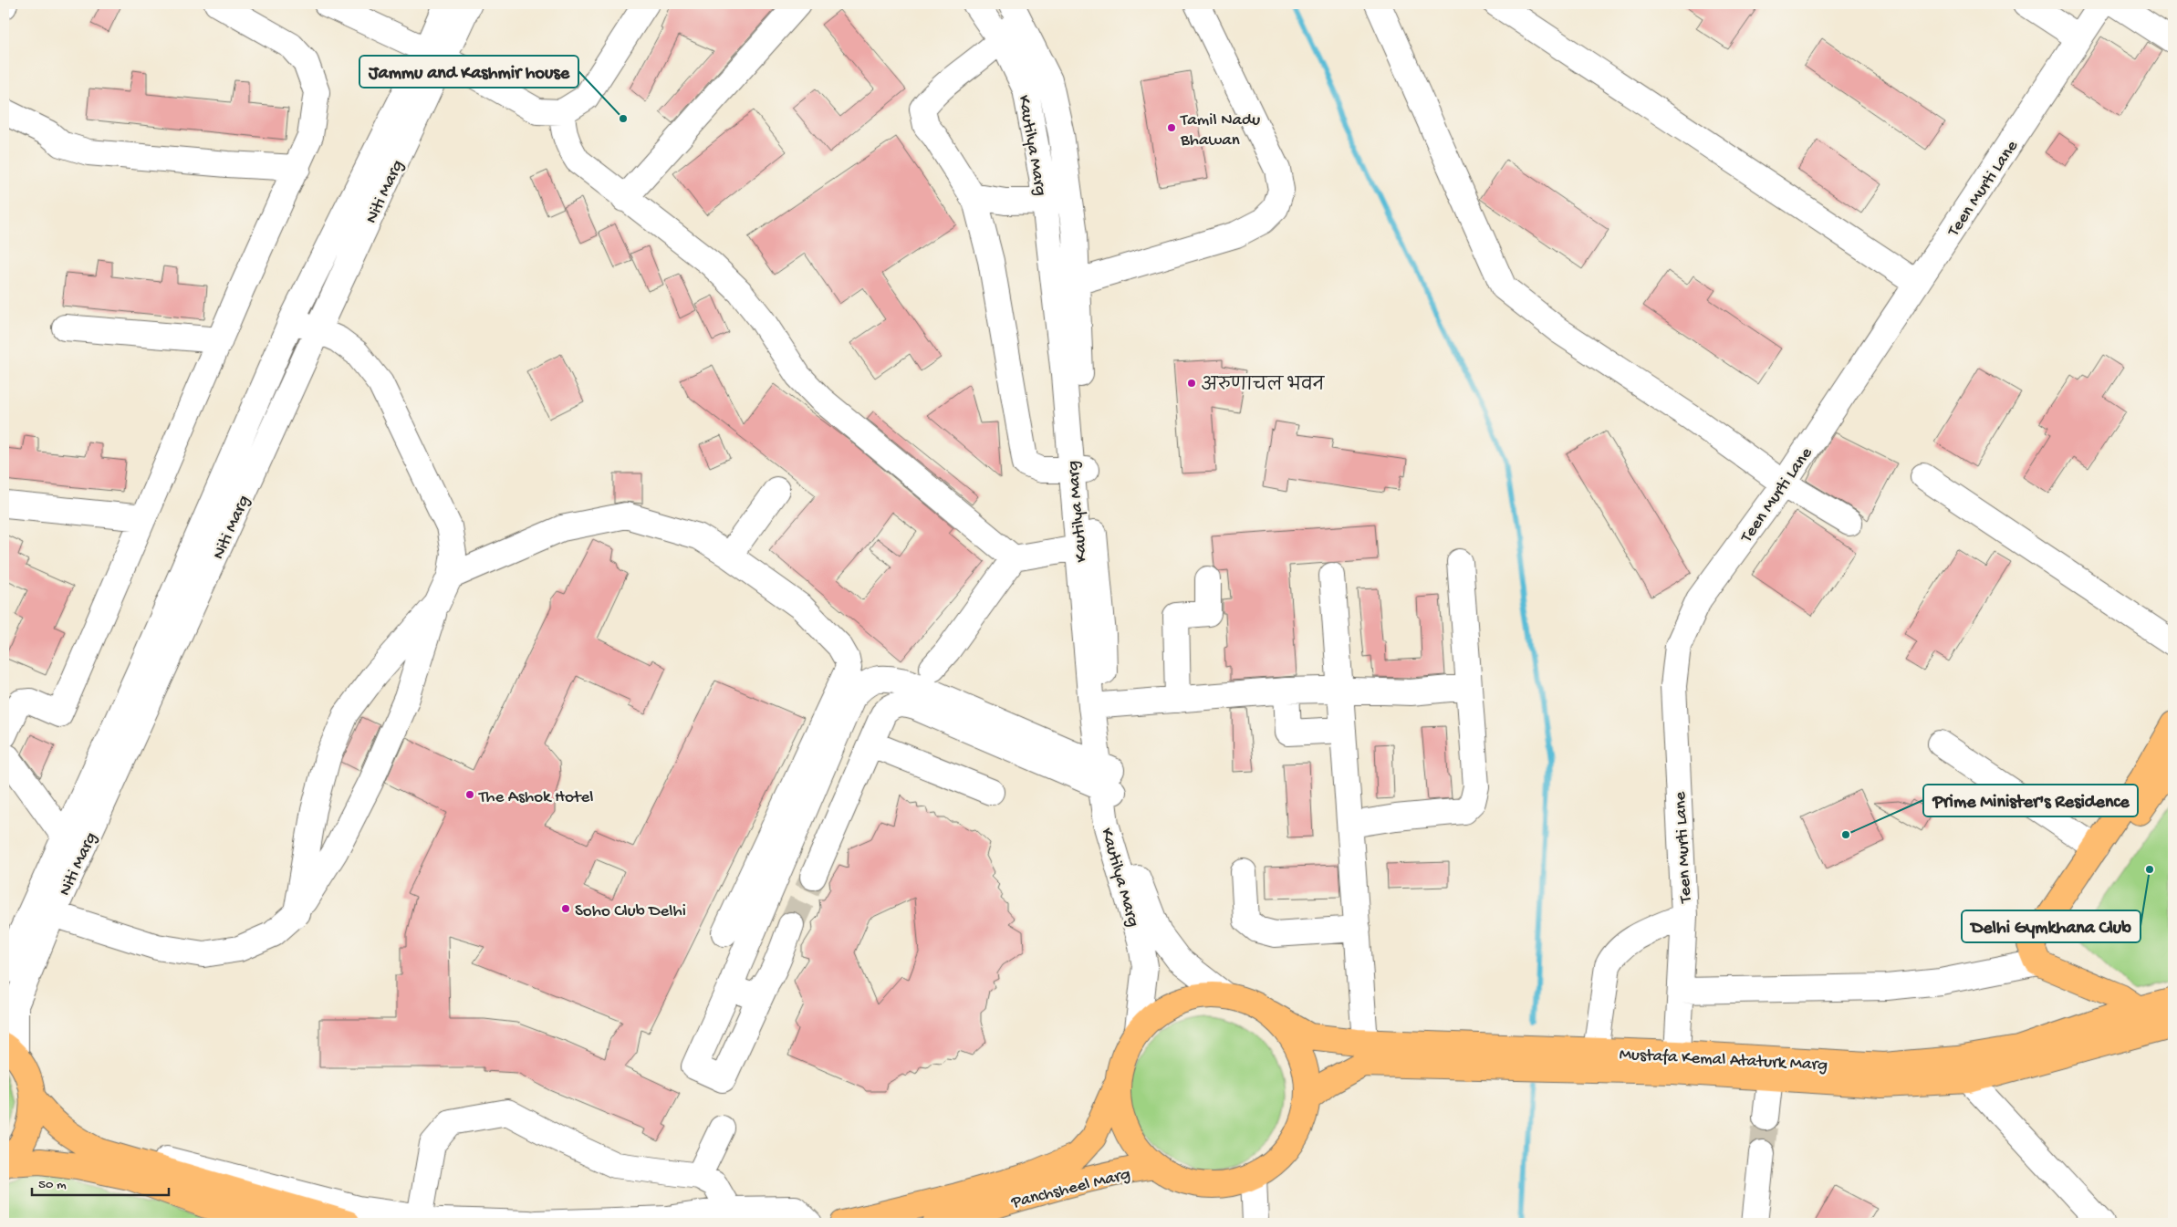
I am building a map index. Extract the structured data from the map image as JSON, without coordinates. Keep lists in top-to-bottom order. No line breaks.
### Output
{"streets":{"main road":["Mustafa Kemal Ataturk Marg","Panchsheel Marg"],"street":["Kautilya Marg","Teen Murti Lane","Niti Marg"]},"crossings":[["Teen Murti Lane","Mustafa Kemal Ataturk Marg"]],"places":["Jammu and Kashmir house","Tamil Nadu Bhawan","अरुणाचल भवन","The Ashok Hotel","Prime Minister's Residence","Delhi Gymkhana Club","Soho Club Delhi"],"scale_bar":"50 m"}
